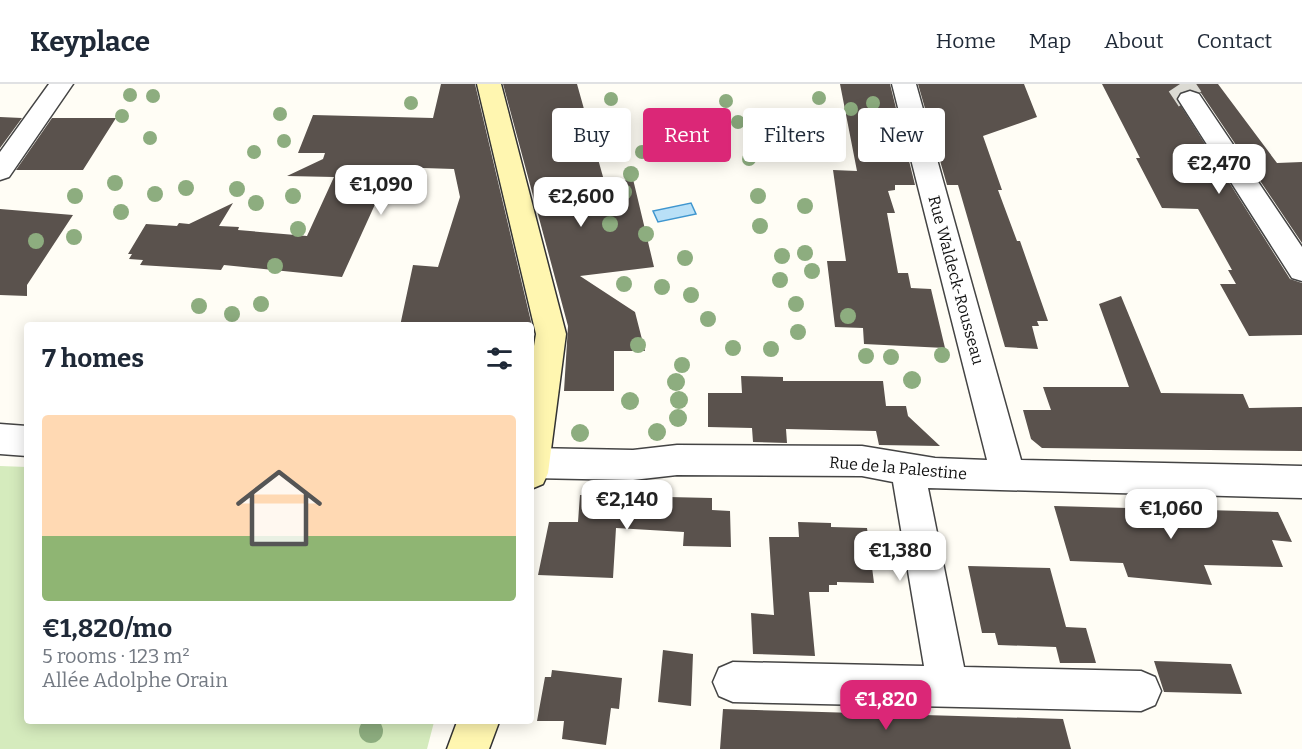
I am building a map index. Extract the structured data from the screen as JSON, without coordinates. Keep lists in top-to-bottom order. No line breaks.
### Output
{"streets":{"street":["Rue Waldeck-Rousseau","Rue de la Palestine"]},"crossings":[["Rue Waldeck-Rousseau","Rue de la Palestine"]],"page":{"header":"Keyplace","nav":["Home","Map","About","Contact"],"chip":["Buy","Rent","Filters","New"],"price":["€2,470","€1,090","€2,600","€2,140","€1,060","€1,380","€1,820"],"heading":"7 homes","list":[{"name":"€1,820/mo","note":"5 rooms · 123 m² · Allée Adolphe Orain"}]}}
